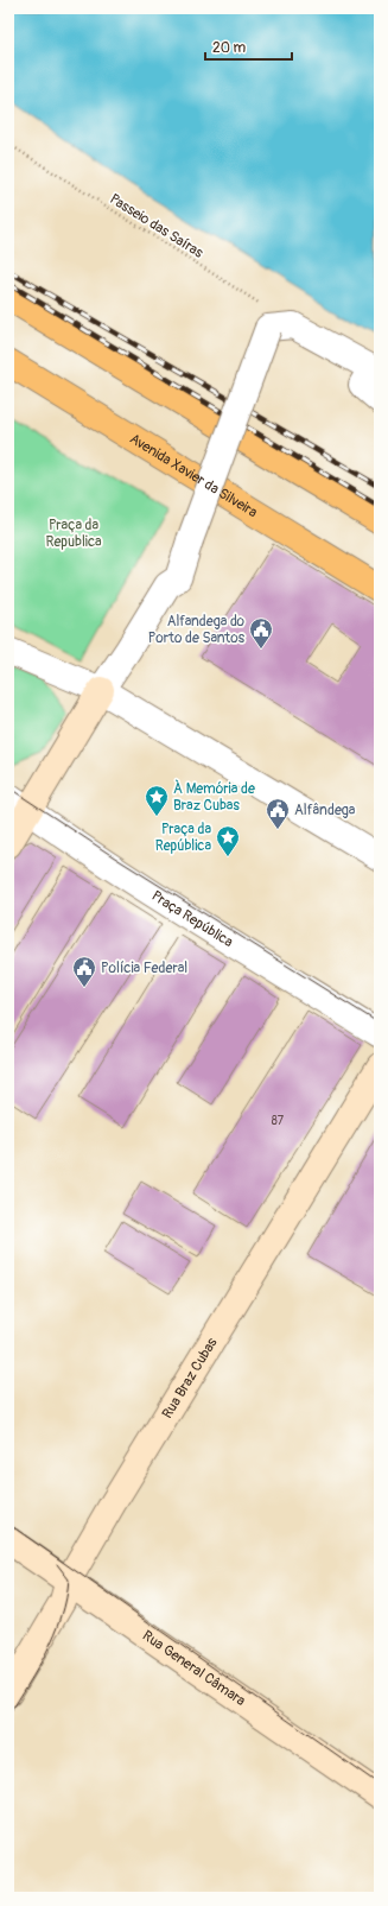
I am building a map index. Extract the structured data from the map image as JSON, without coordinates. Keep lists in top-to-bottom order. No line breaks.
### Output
{"streets":{"main road":["Avenida Xavier da Silveira"],"street":["Praça República","Rua Braz Cubas","Rua General Câmara"],"path":["Passeio das Saíras"]},"crossings":[["Rua Braz Cubas","Rua General Câmara"]],"parks":["Praça da Republica"],"places":{"public building":["Alfandega do Porto de Santos","Alfândega","Polícia Federal"],"place":["À Memória de Braz Cubas","Praça da República"]},"house_numbers":["87"],"scale_bar":"20 m"}
